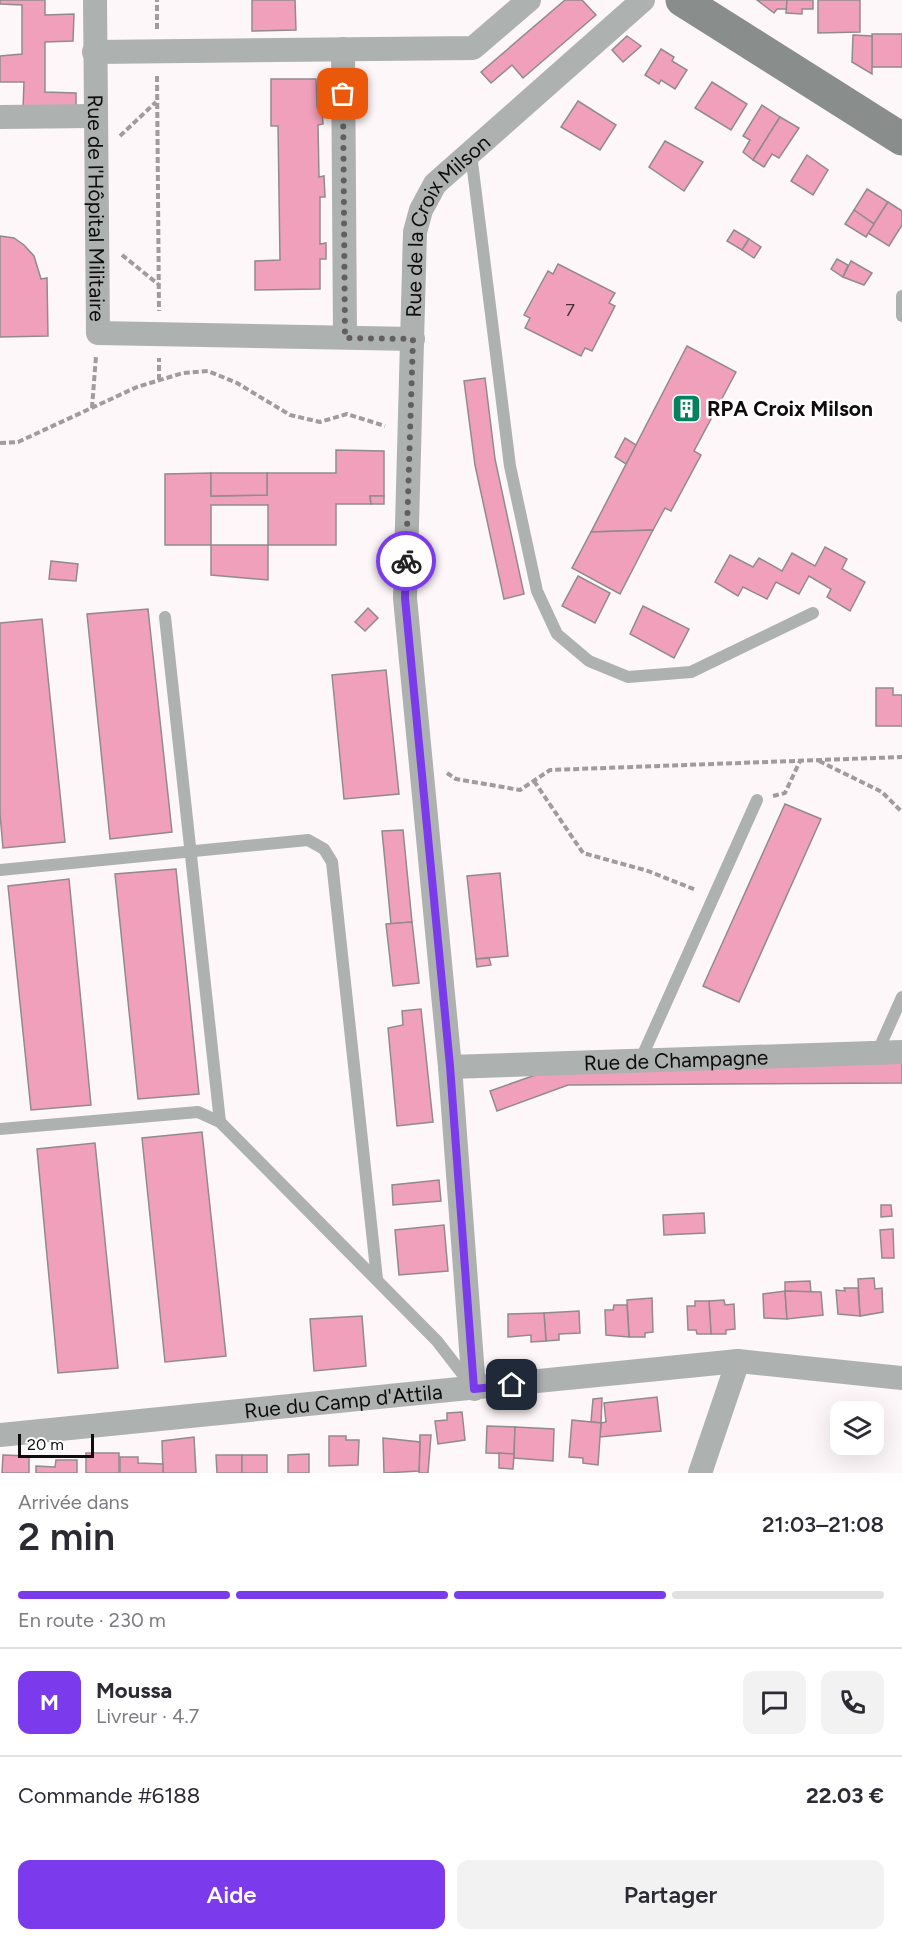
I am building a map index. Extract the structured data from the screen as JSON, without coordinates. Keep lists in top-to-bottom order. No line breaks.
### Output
{"streets":{"street":["Rue de l'Hôpital Militaire","Rue de la Croix Milson","Rue de Champagne","Rue du Camp d'Attila"]},"crossings":[["Rue de l'Hôpital Militaire","Rue de la Croix Milson"],["Rue de la Croix Milson","Rue de Champagne"],["Rue de la Croix Milson","Rue du Camp d'Attila"]],"places":{"building":["RPA Croix Milson"]},"house_numbers":["7"],"scale_bar":"20 m","page":{"scale":"20 m","heading":["2 min","Arrivée dans","21:03–21:08"],"panel":["Moussa","Livreur · 4.7","Commande #6188","22.03 €"],"bar":"En route · 230 m","round":"M","buttons":["Aide","Partager"]}}
